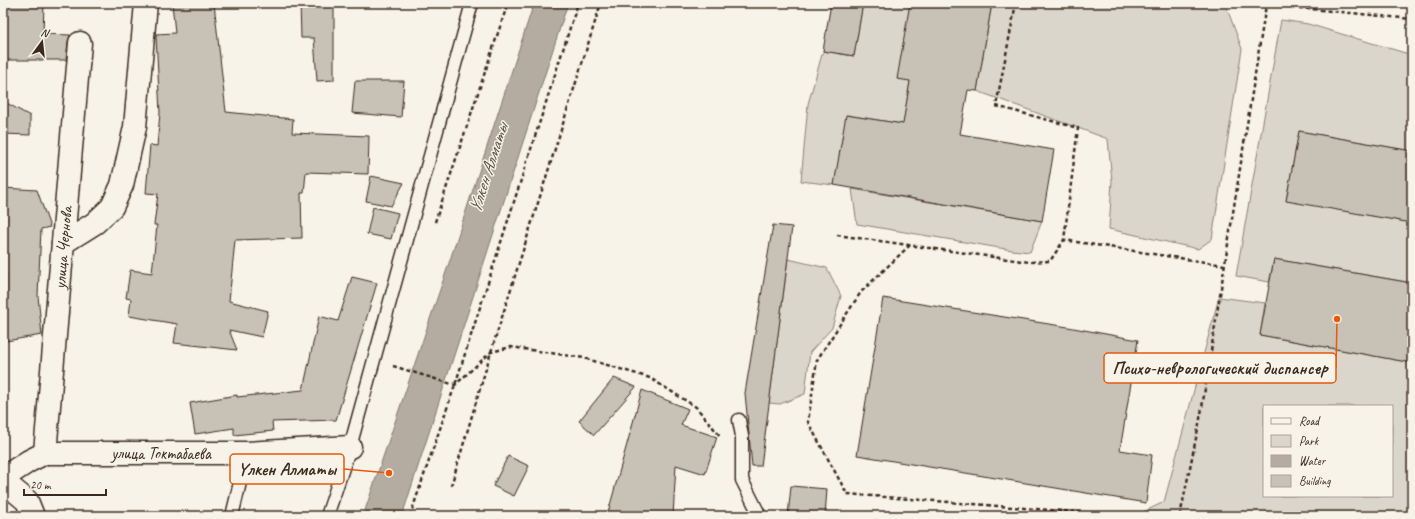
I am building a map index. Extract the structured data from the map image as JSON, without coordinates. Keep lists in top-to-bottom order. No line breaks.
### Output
{"streets":{"street":["улица Чернова","улица Токтабаева"]},"crossings":[["улица Чернова","улица Токтабаева"]],"water":["Үлкен Алматы"],"places":["Психо-неврологический диспансер","Үлкен Алматы"],"legend":["Road","Park","Water","Building"],"scale_bar":"20 m","north":"top"}
